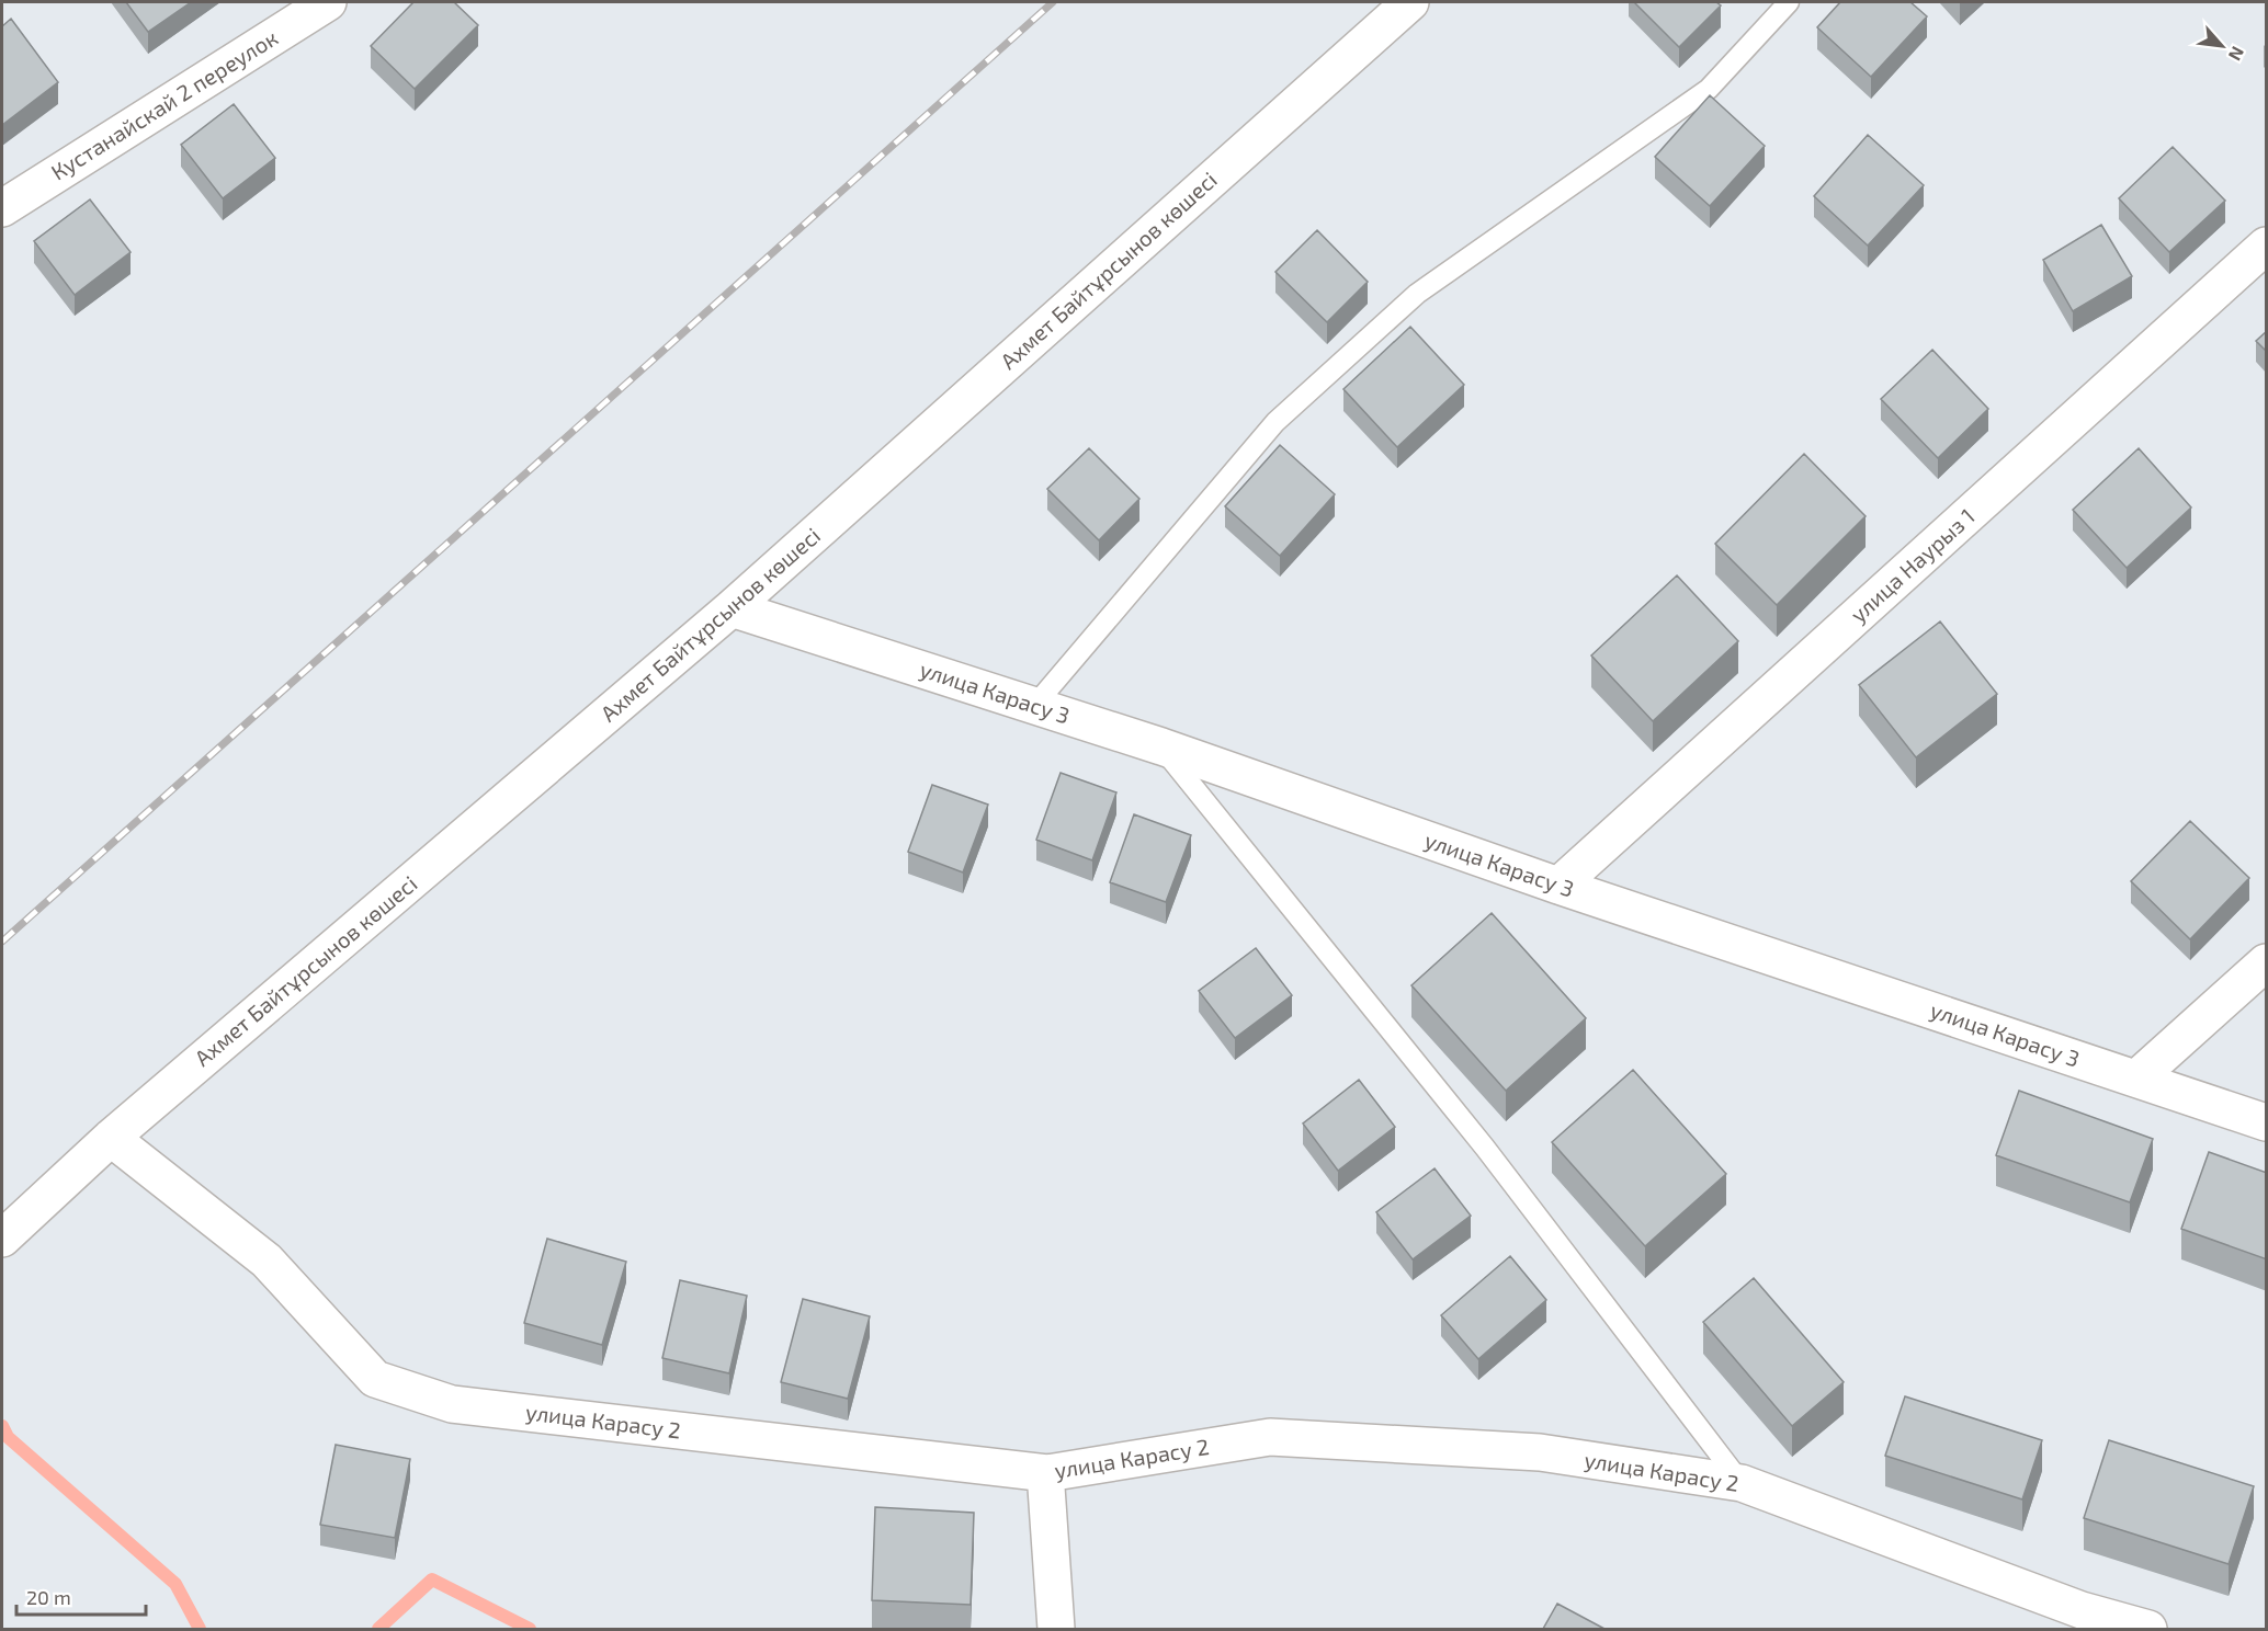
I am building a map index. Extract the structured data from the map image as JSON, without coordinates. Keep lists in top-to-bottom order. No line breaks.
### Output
{"streets":{"street":["Кустанайскай 2 переулок","Ахмет Байтұрсынов көшесі","улица Наурыз 1","улица Карасу 3","улица Карасу 2"]},"crossings":[["Ахмет Байтұрсынов көшесі","улица Карасу 3"],["Ахмет Байтұрсынов көшесі","улица Карасу 2"],["улица Наурыз 1","улица Карасу 3"]],"scale_bar":"20 m","north":"bottom right"}
